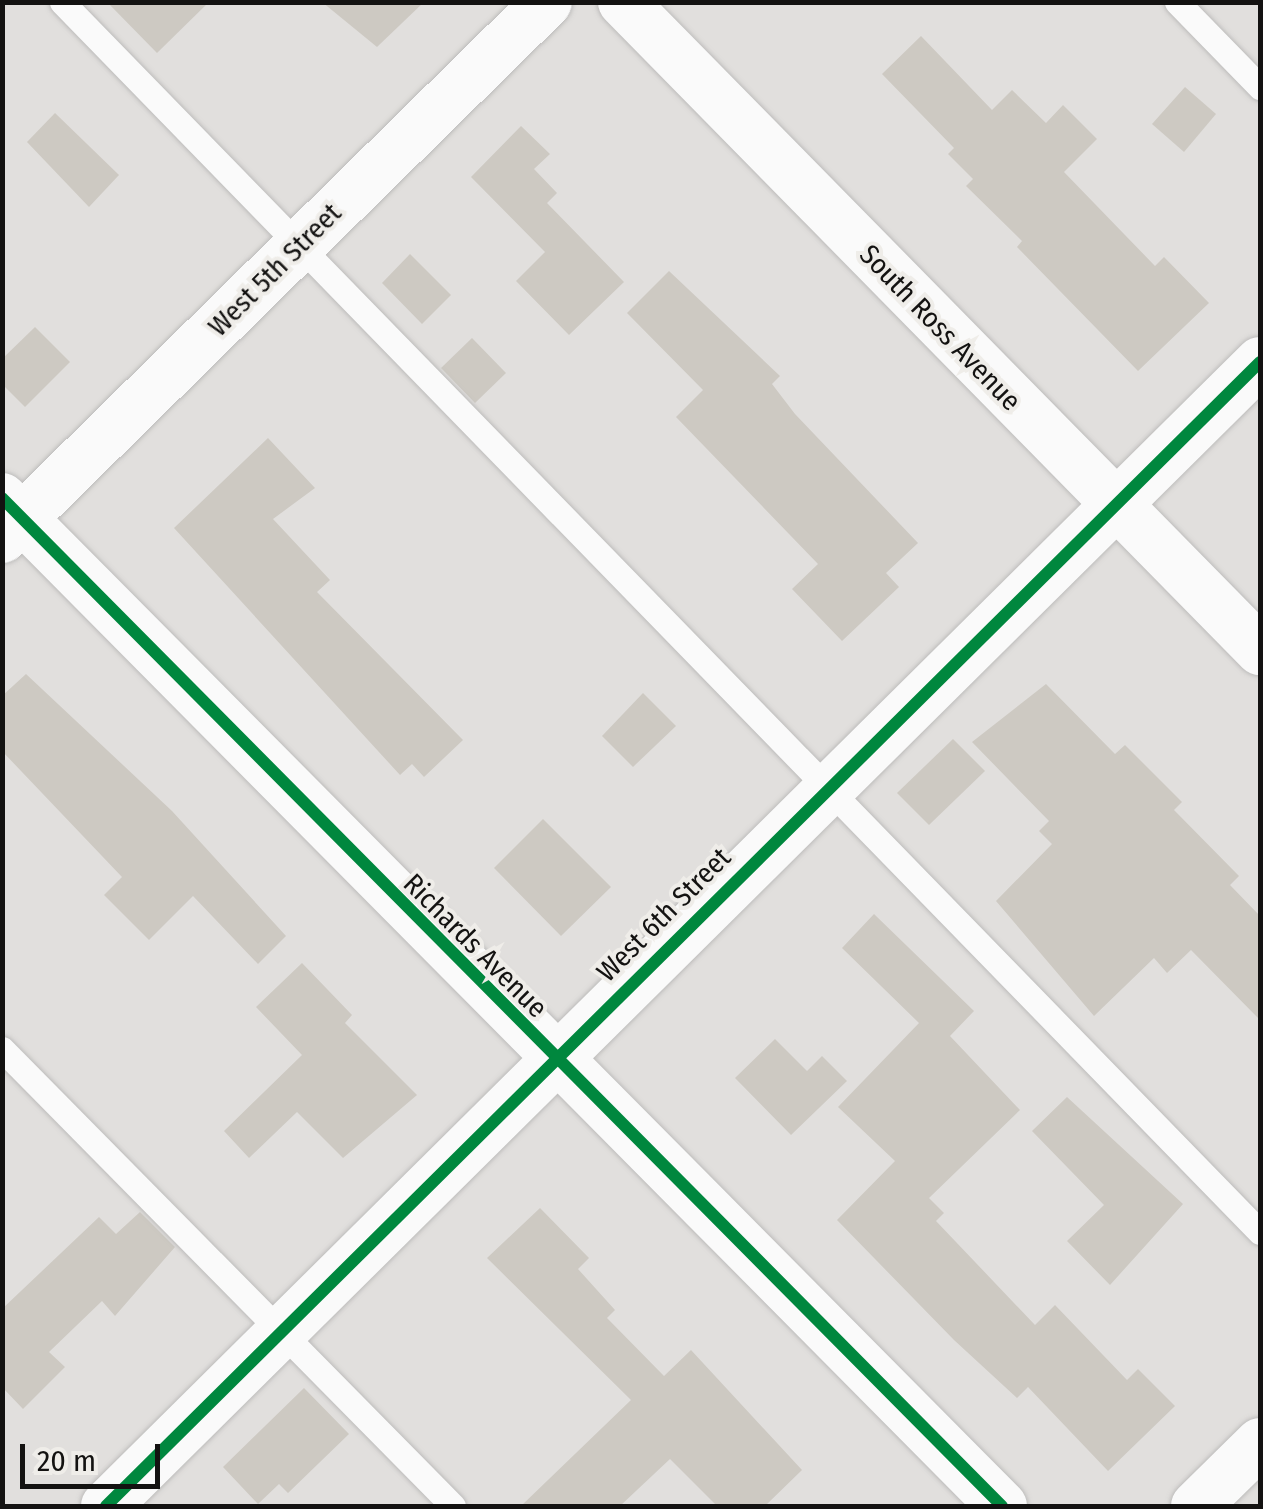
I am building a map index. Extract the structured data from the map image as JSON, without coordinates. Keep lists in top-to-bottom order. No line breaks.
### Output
{"streets":{"street":["West 5th Street","South Ross Avenue","West 6th Street","Richards Avenue"]},"crossings":[["West 5th Street","Richards Avenue"],["South Ross Avenue","West 6th Street"],["West 6th Street","Richards Avenue"]],"scale_bar":"20 m"}
